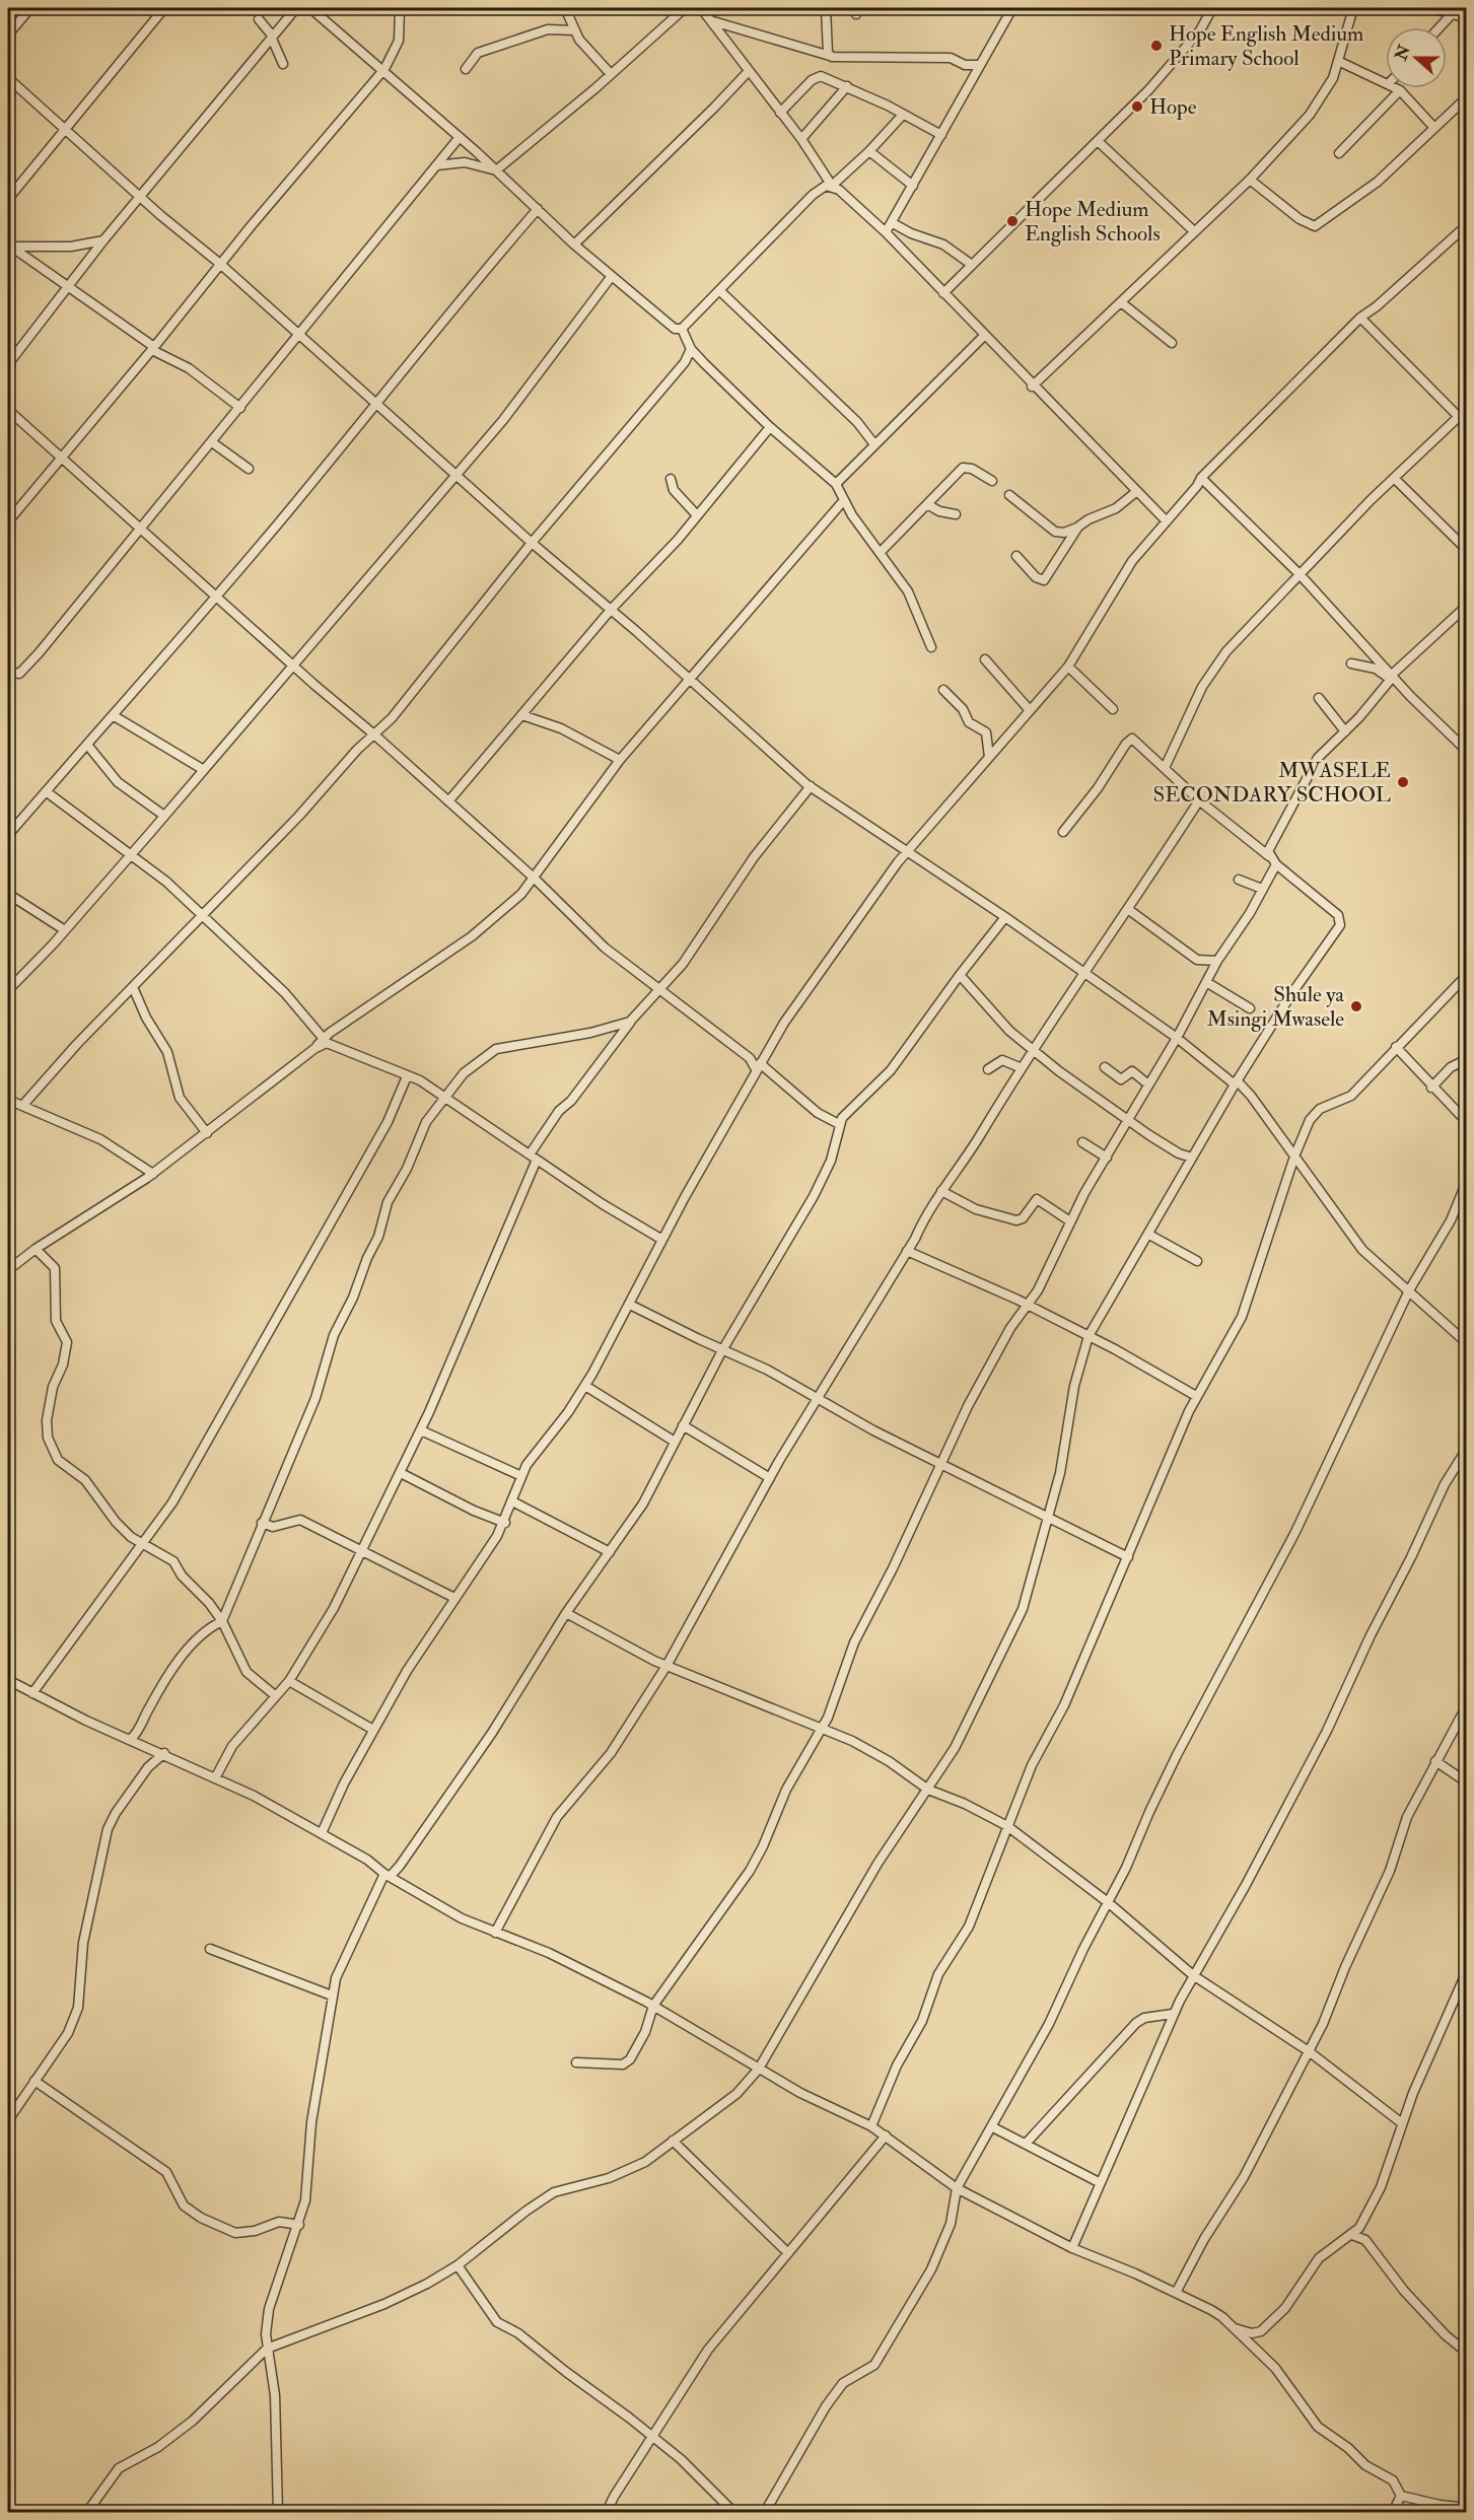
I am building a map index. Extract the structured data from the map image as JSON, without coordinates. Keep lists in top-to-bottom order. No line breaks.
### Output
{"places":["Hope English Medium Primary School","Hope","Hope Medium English Schools","MWASELE SECONDARY SCHOOL","Shule ya Msingi Mwasele"],"north":"left"}
